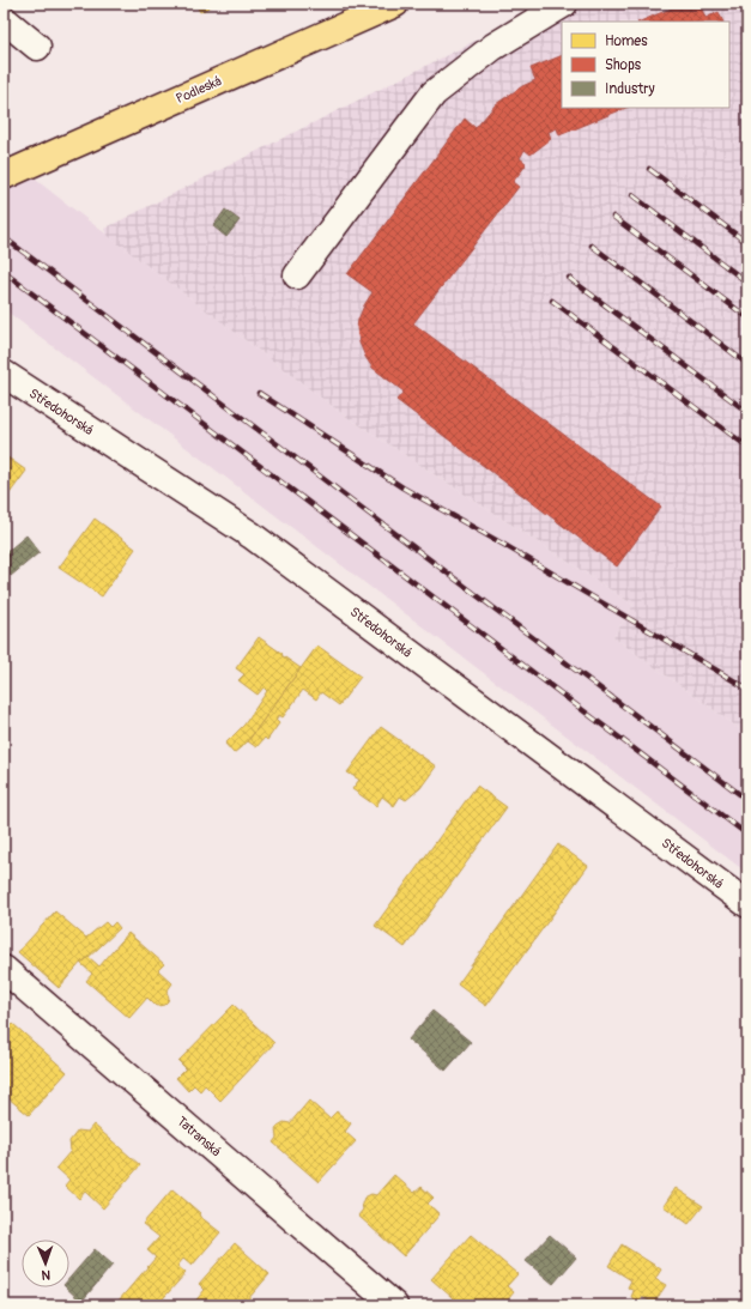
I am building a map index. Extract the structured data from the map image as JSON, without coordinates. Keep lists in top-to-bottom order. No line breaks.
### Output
{"streets":{"main road":["Podleská"],"street":["Středohorská","Tatranská"]},"legend":["Homes","Shops","Industry"],"north":"bottom"}
